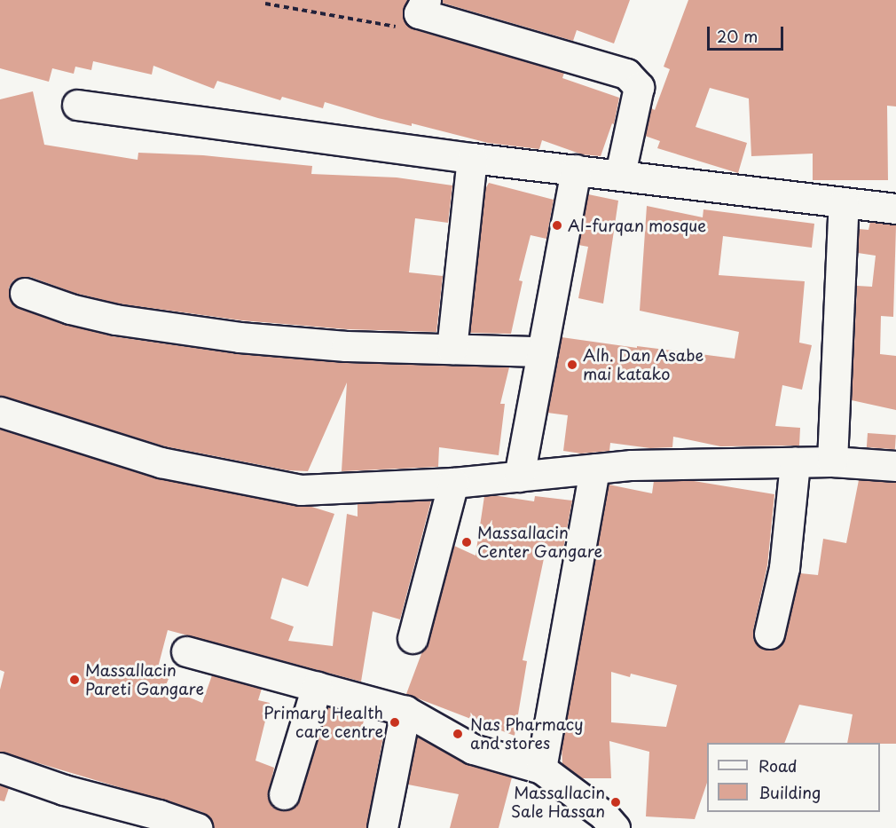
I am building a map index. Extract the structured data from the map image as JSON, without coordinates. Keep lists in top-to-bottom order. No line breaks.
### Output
{"places":["Al-furqan mosque","Alh. Dan Asabe mai katako","Massallacin Center Gangare","Massallacin Pareti Gangare","Primary Health care centre","Nas Pharmacy and stores","Massallacin Sale Hassan"],"legend":["Road","Building"],"scale_bar":"20 m"}
